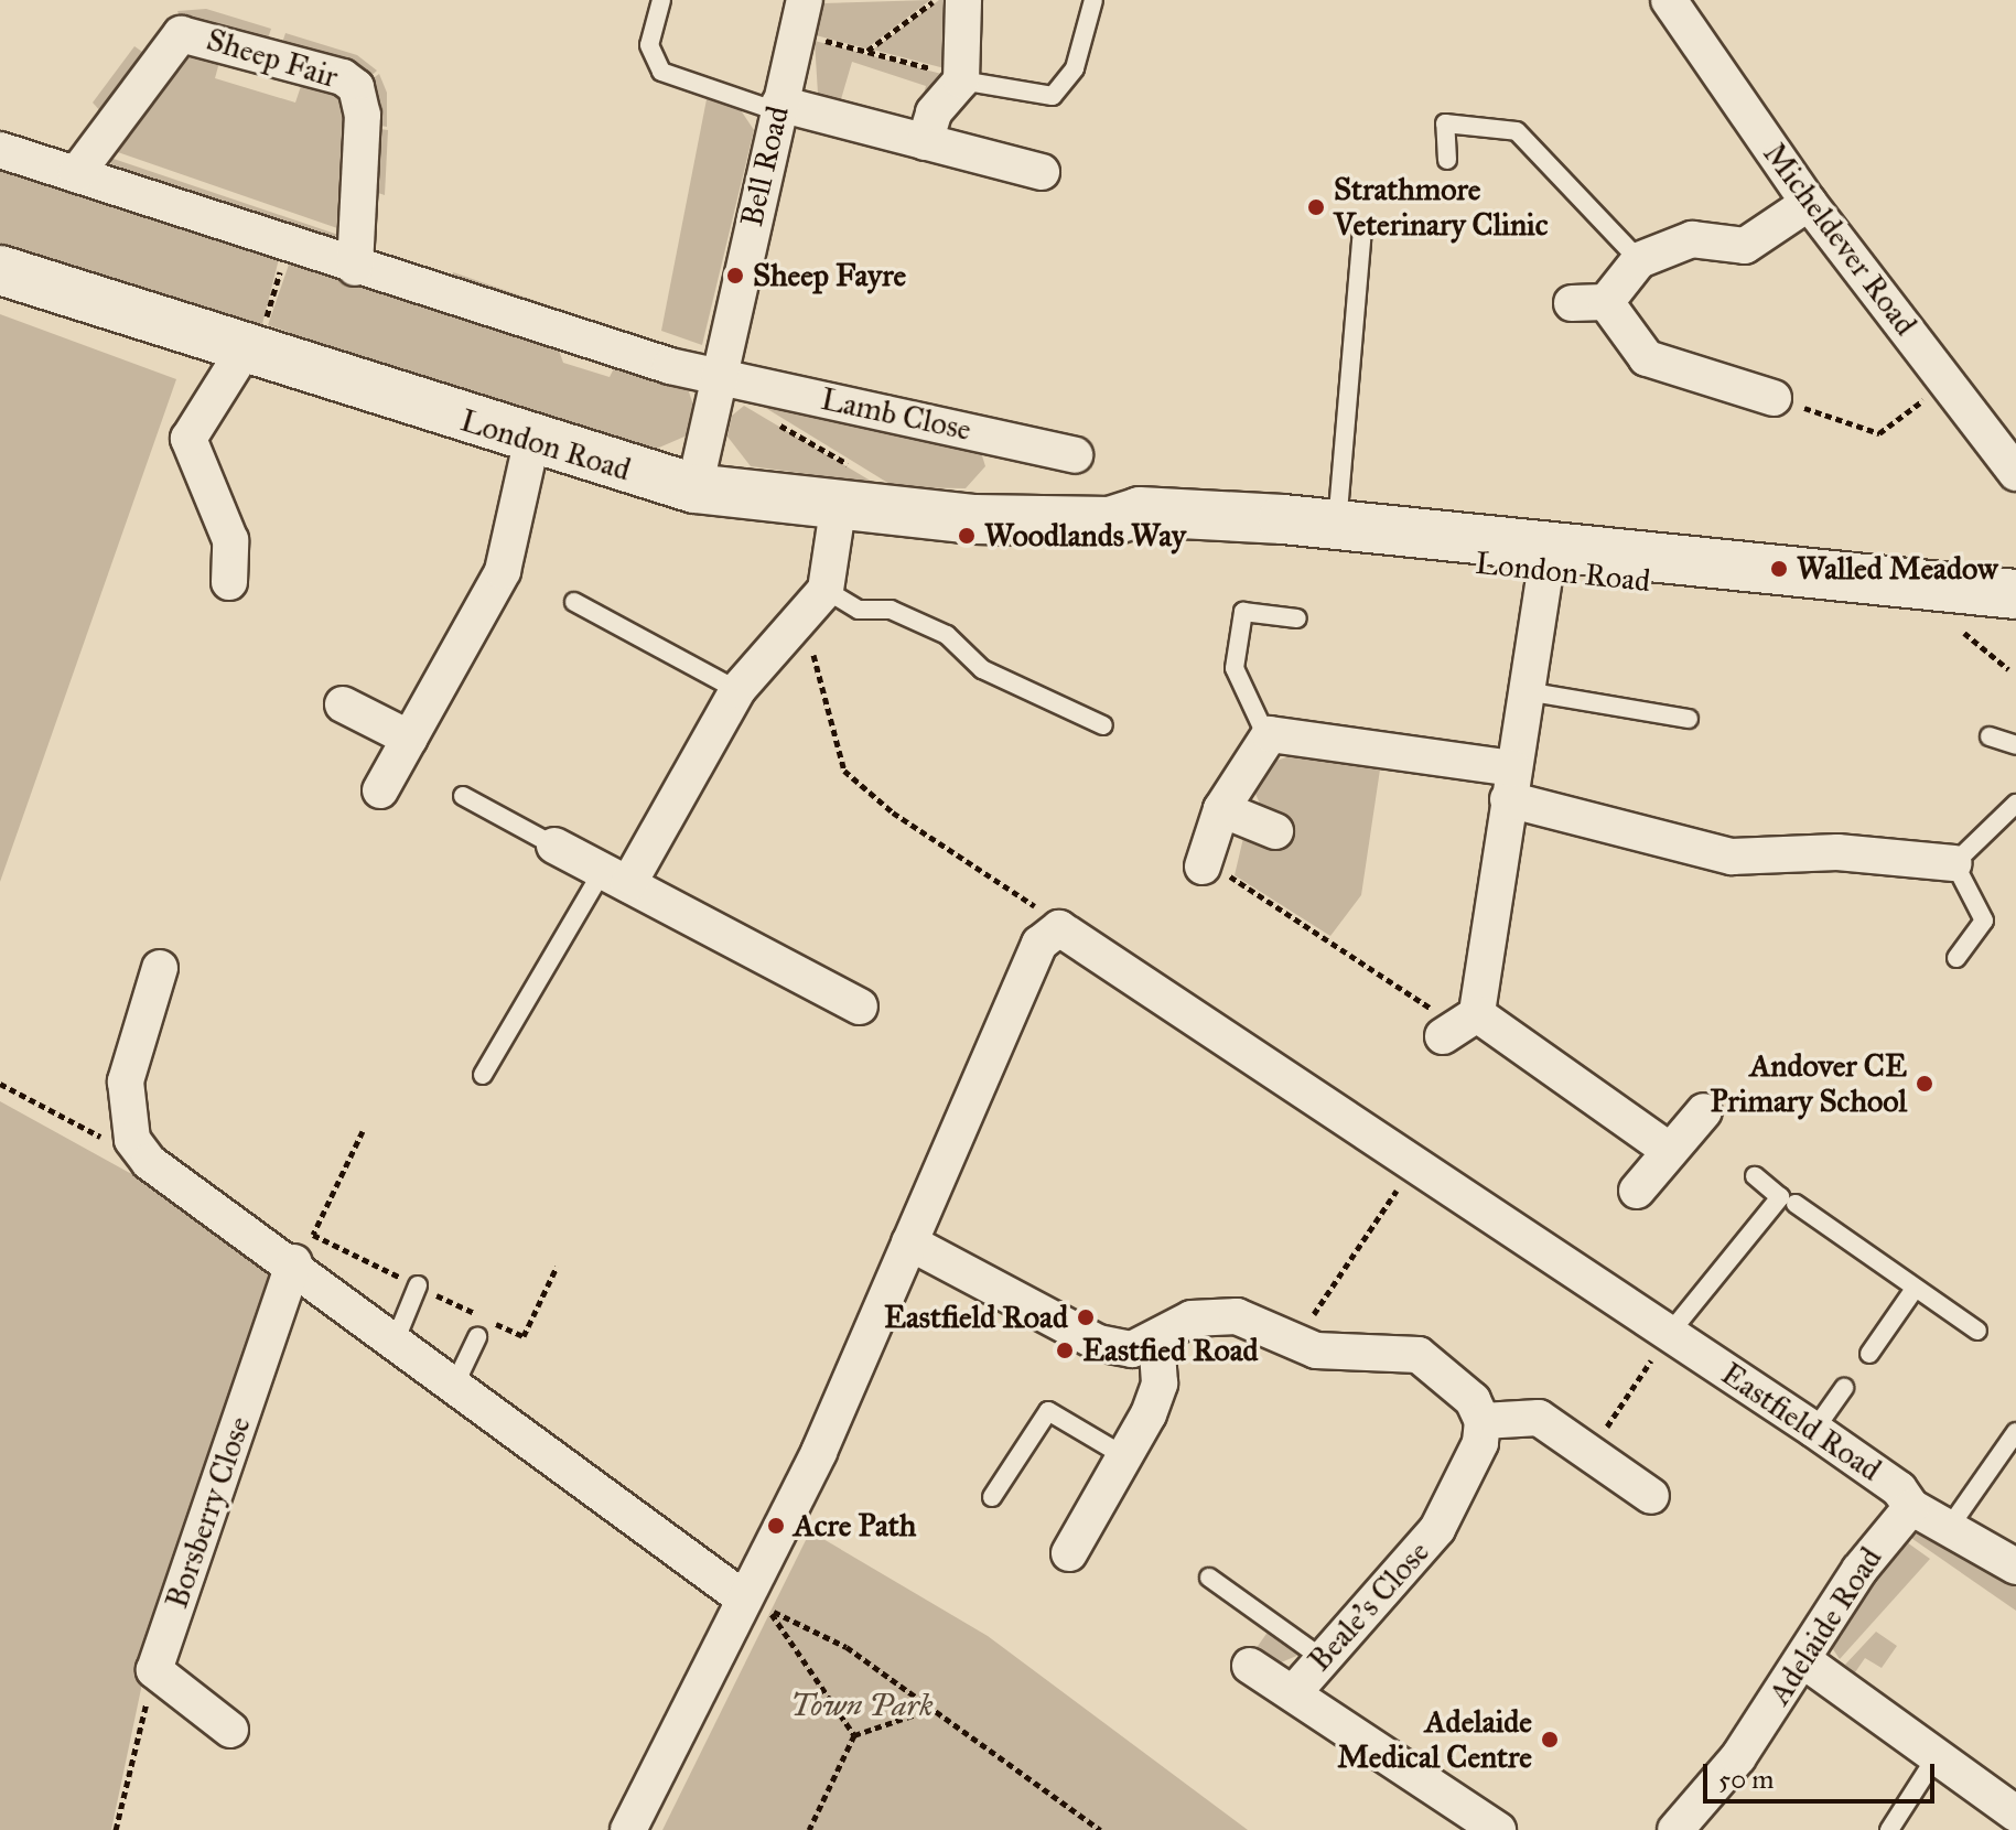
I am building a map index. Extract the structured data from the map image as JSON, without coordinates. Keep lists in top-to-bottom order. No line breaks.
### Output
{"streets":{"street":["Sheep Fair","Bell Road","Micheldever Road","Lamb Close","London Road","Eastfield Road","Borsberry Close","Beale's Close","Adelaide Road"]},"crossings":[["Bell Road","Lamb Close"],["Bell Road","London Road"],["Eastfield Road","Adelaide Road"]],"parks":["Town Park"],"places":["Strathmore Veterinary Clinic","Sheep Fayre","Woodlands Way","Walled Meadow","Andover CE Primary School","Eastfield Road","Eastfied Road","Acre Path","Adelaide Medical Centre"],"scale_bar":"50 m"}
